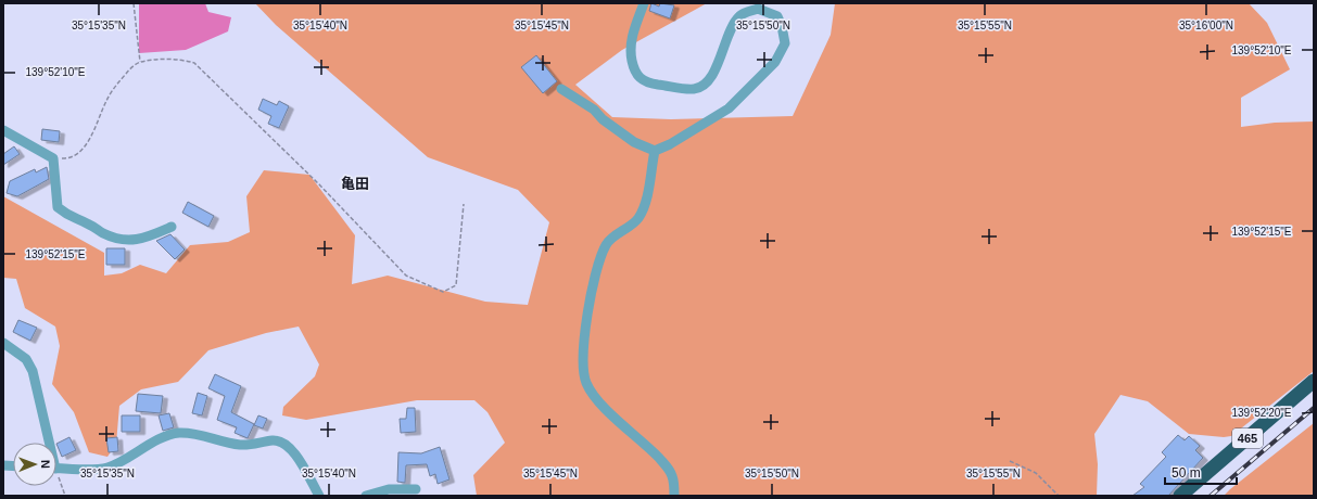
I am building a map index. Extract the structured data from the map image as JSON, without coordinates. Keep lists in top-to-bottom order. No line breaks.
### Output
{"streets":{"highway":["465"]},"districts":["亀田"],"scale_bar":"50 m","north":"right","coordinates":["35°15'35\"N","35°15'40\"N","35°15'45\"N","35°15'50\"N","35°15'55\"N","35°16'00\"N","139°52'10\"E","139°52'15\"E","139°52'20\"E"]}
